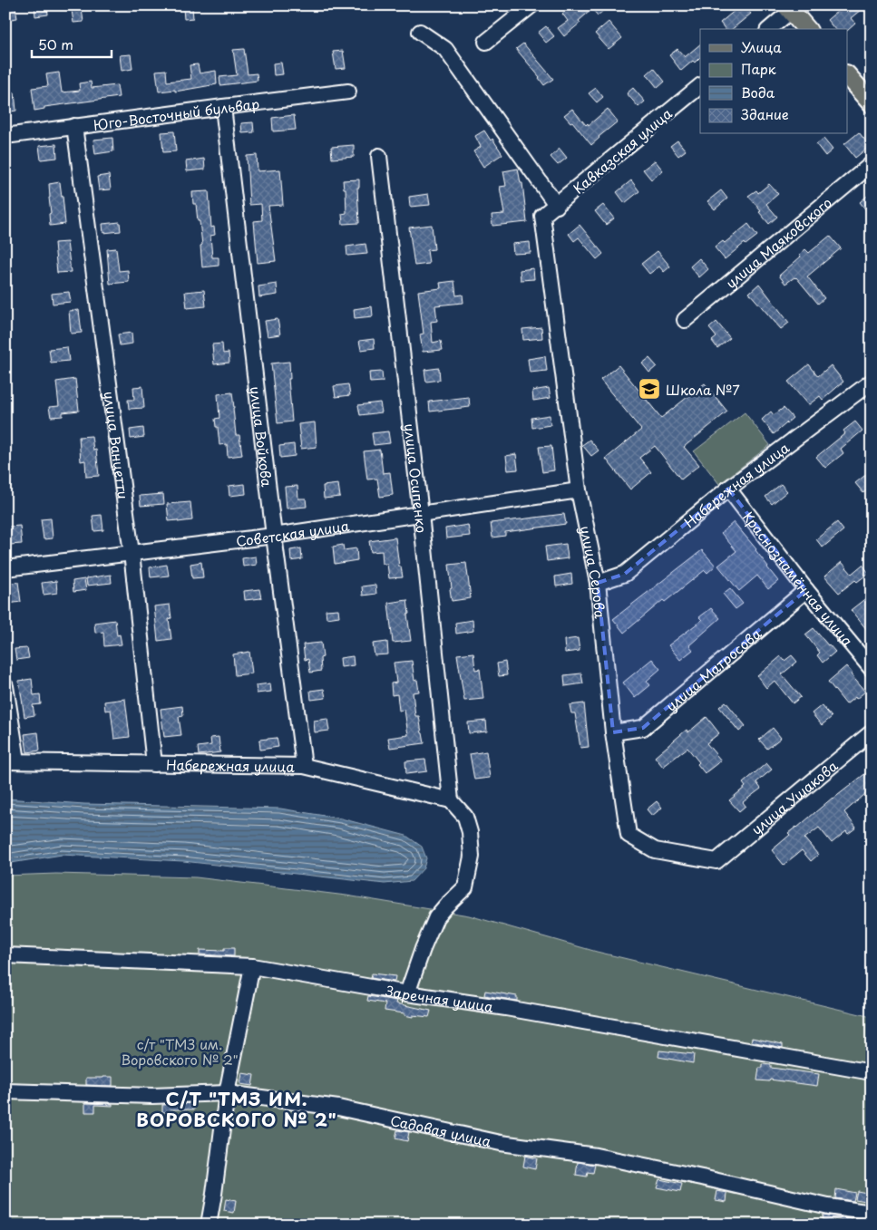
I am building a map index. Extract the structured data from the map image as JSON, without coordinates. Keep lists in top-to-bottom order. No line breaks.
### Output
{"streets":{"street":["Юго-Восточный бульвар","Кавказская улица","улица Маяковского","улица Войкова","улица Ванцетти","улица Осипенко","Набережная улица","Советская улица","улица Серова","Краснознамённая улица","улица Матросова","улица Ушакова","Заречная улица","Садовая улица"]},"crossings":[["Юго-Восточный бульвар","улица Войкова"],["Юго-Восточный бульвар","улица Ванцетти"],["Кавказская улица","улица Серова"],["улица Войкова","Набережная улица"],["улица Войкова","Советская улица"],["улица Ванцетти","Набережная улица"],["улица Ванцетти","Советская улица"],["улица Осипенко","Набережная улица"],["улица Осипенко","Советская улица"],["Набережная улица","улица Серова"],["Набережная улица","Краснознамённая улица"],["Советская улица","улица Серова"],["улица Серова","улица Матросова"],["улица Серова","улица Ушакова"],["Краснознамённая улица","улица Матросова"]],"districts":["С/Т \"ТМЗ ИМ. ВОРОВСКОГО № 2\""],"parks":["с/т \"ТМЗ им. Воровского № 2\""],"places":{"school or university":["Школа №7"]},"legend":["Улица","Парк","Вода","Здание"],"scale_bar":"50 m"}
